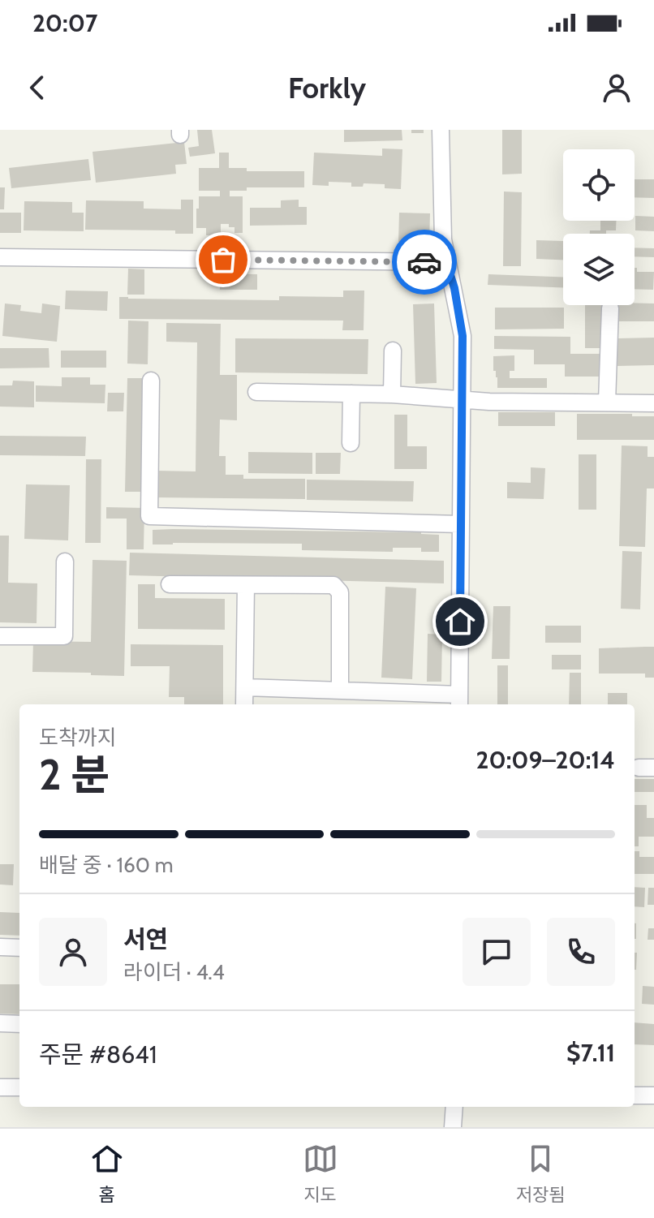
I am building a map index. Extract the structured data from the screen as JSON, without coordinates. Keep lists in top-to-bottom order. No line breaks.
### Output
{"page":{"status":"20:07","header":"Forkly","heading":["2 분","도착까지","20:09–20:14"],"panel":["서연","라이더 · 4.4","주문 #8641","$7.11"],"bar":"배달 중 · 160 m","tabs":["홈","지도","저장됨"]}}
